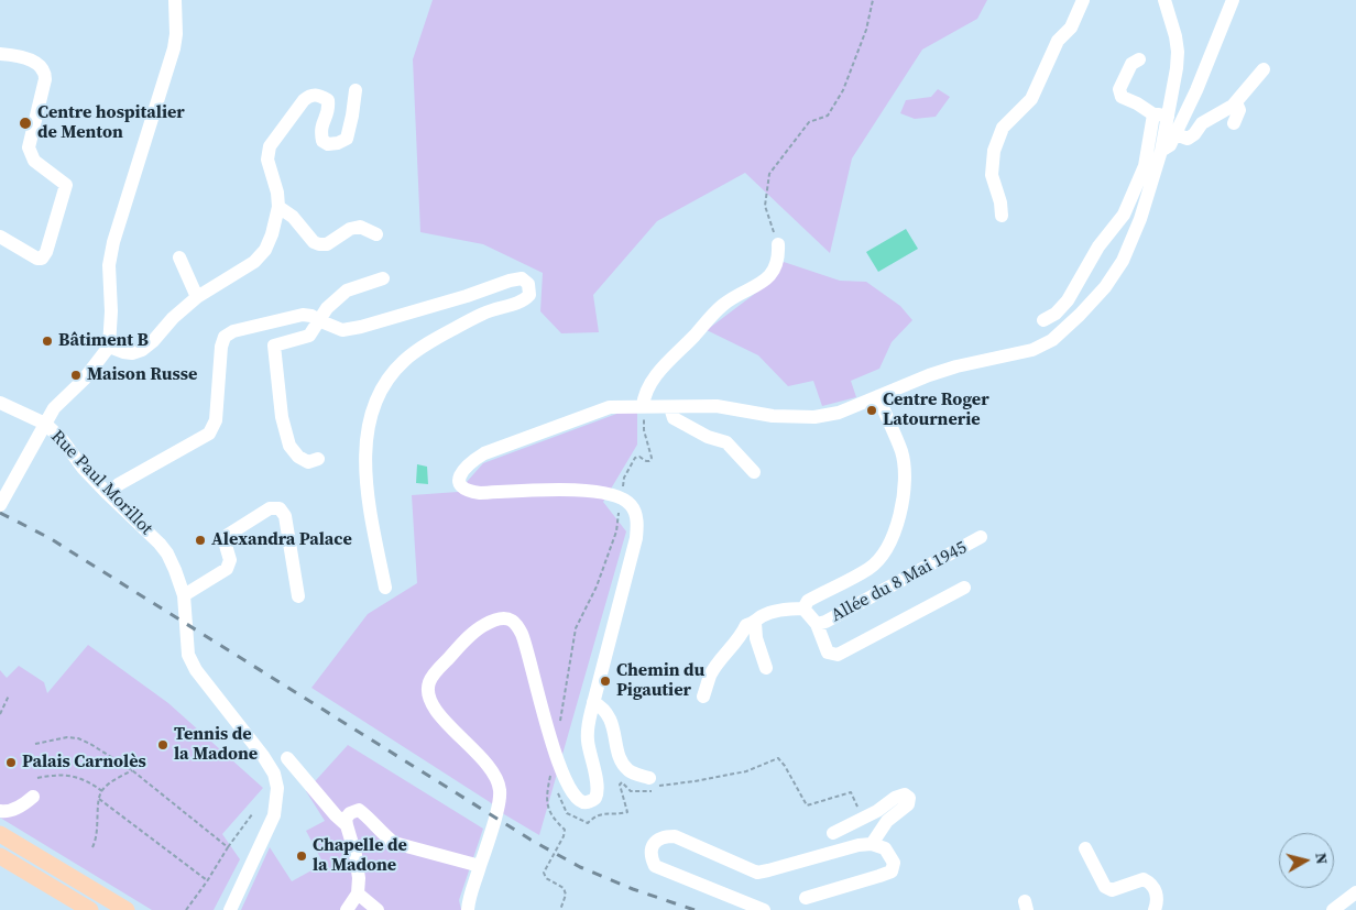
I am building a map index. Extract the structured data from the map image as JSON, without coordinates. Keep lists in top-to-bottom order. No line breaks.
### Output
{"streets":{"street":["Rue Paul Morillot","Allée du 8 Mai 1945"]},"places":["Centre hospitalier de Menton","Bâtiment B","Maison Russe","Centre Roger Latournerie","Alexandra Palace","Chemin du Pigautier","Tennis de la Madone","Palais Carnolès","Chapelle de la Madone"],"north":"right"}
